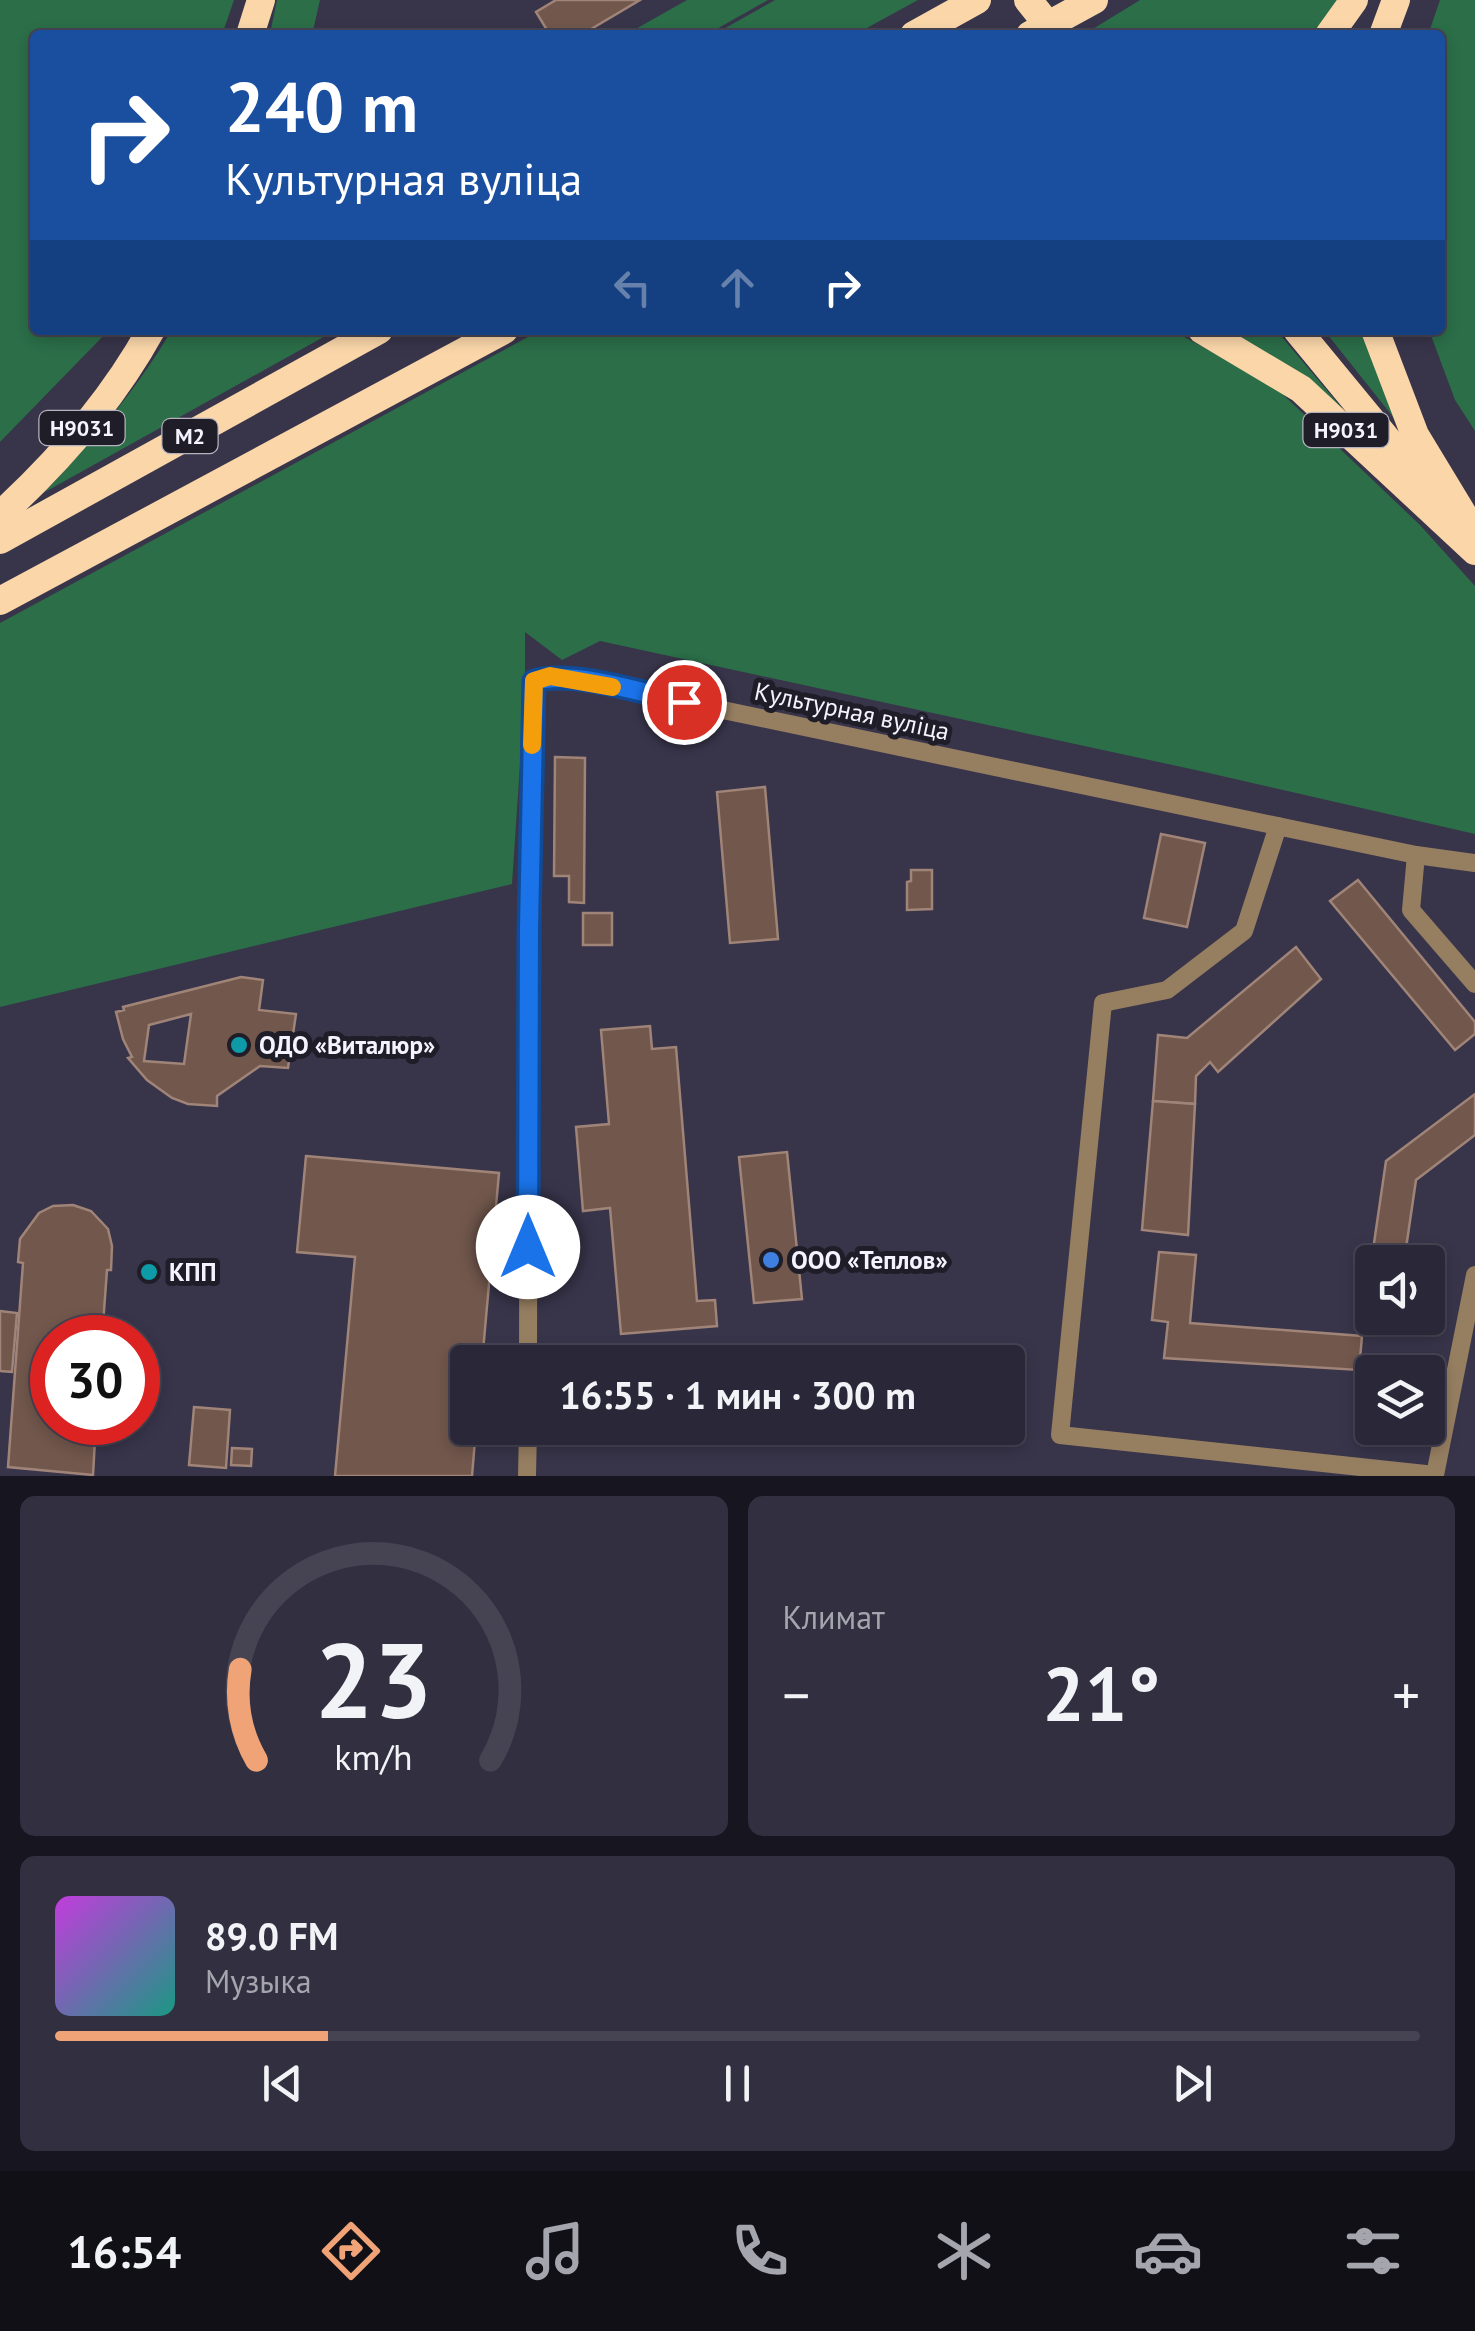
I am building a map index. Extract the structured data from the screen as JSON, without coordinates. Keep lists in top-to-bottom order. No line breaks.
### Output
{"streets":{"highway":["Н9031","М2"],"street":["Культурная вуліца"]},"places":["ОДО «Виталюр»","ООО «Теплов»","КПП"],"page":{"turn":["240 m","Культурная вуліца"],"limit":"30","trip":"16:55 · 1 мин · 300 m","tile":"Климат","heat":["−","21°","+"],"song":["89.0 FM","Музыка"],"tabs":"16:54","gauge":["23","km/h"]}}
